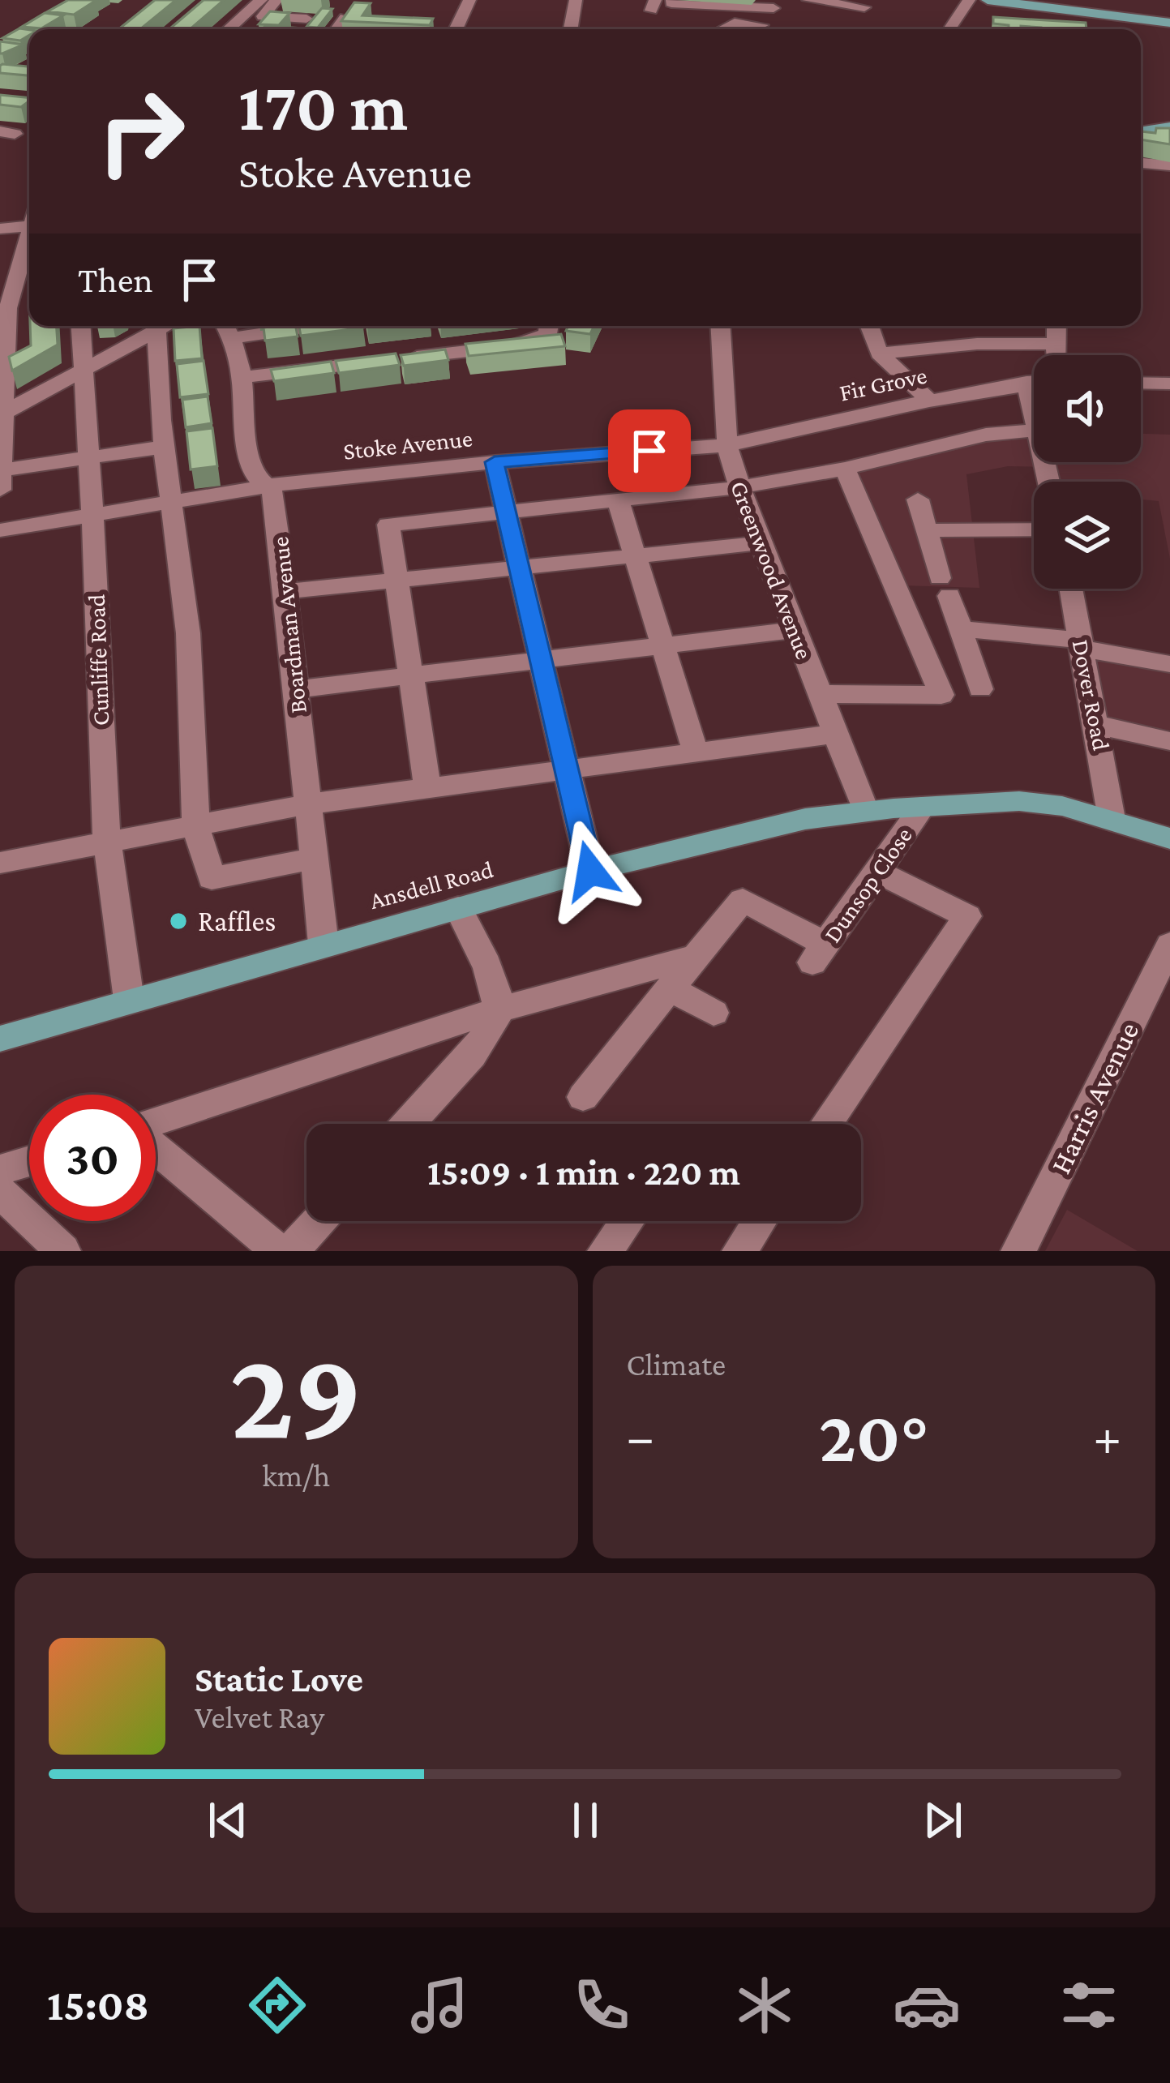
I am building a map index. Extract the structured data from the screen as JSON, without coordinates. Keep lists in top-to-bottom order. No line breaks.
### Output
{"streets":{"main road":["Ansdell Road"],"street":["Fir Grove","Stoke Avenue","Greenwood Avenue","Boardman Avenue","Cunliffe Road","Dover Road","Dunsop Close","Harris Avenue"]},"crossings":[["Fir Grove","Stoke Avenue"],["Fir Grove","Greenwood Avenue"],["Stoke Avenue","Greenwood Avenue"],["Stoke Avenue","Boardman Avenue"],["Stoke Avenue","Cunliffe Road"],["Greenwood Avenue","Ansdell Road"],["Boardman Avenue","Ansdell Road"],["Cunliffe Road","Ansdell Road"],["Dover Road","Ansdell Road"],["Ansdell Road","Dunsop Close"]],"places":["Raffles"],"page":{"turn":["170 m","Stoke Avenue"],"then":"Then","limit":"30","trip":"15:09 · 1 min · 220 m","tile":[["29","km/h"],"Climate"],"heat":["−","20°","+"],"song":["Static Love","Velvet Ray"],"tabs":"15:08"}}
